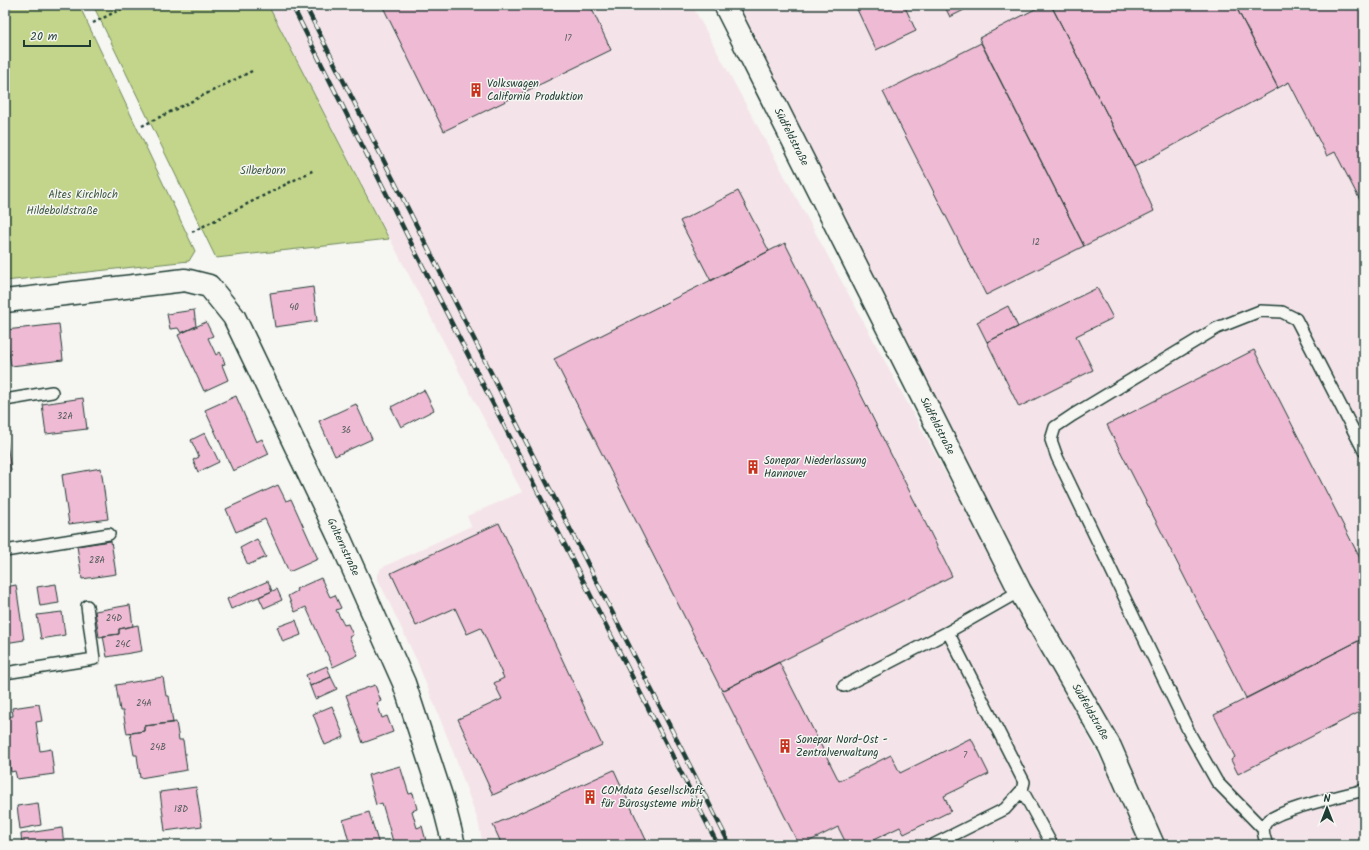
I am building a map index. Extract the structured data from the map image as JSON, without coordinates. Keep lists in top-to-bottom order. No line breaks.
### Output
{"streets":{"street":["Südfeldstraße","Golternstraße"]},"parks":["Silberborn","Altes Kirchloch","Hildeboldstraße"],"places":{"building":["Volkswagen California Produktion","Sonepar Niederlassung Hannover","Sonepar Nord-Ost - Zentralverwaltung","COMdata Gesellschaft für Bürosysteme mbH"]},"house_numbers":["17","12","40","32A","36","28A","24D","24C","24A","24B","7","18D"],"scale_bar":"20 m","north":"top"}
